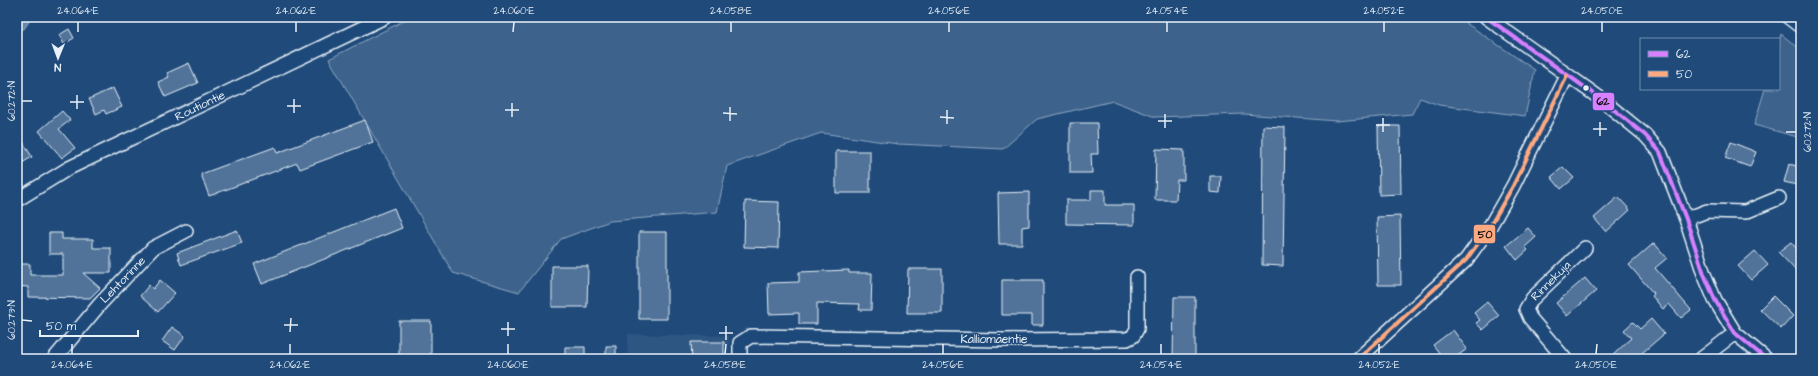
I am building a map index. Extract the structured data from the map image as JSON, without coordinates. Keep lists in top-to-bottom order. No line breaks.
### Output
{"streets":{"street":["Routiontie","Lehtorinne","Rinnekuja","Kalliomäentie"]},"lines":["transit line 62","transit line 50"],"legend":["62","50"],"scale_bar":"50 m","north":"bottom","coordinates":["24.064°E","24.062°E","24.060°E","24.058°E","24.056°E","24.054°E","24.052°E","24.050°E","60.272°N","60.273°N"]}
